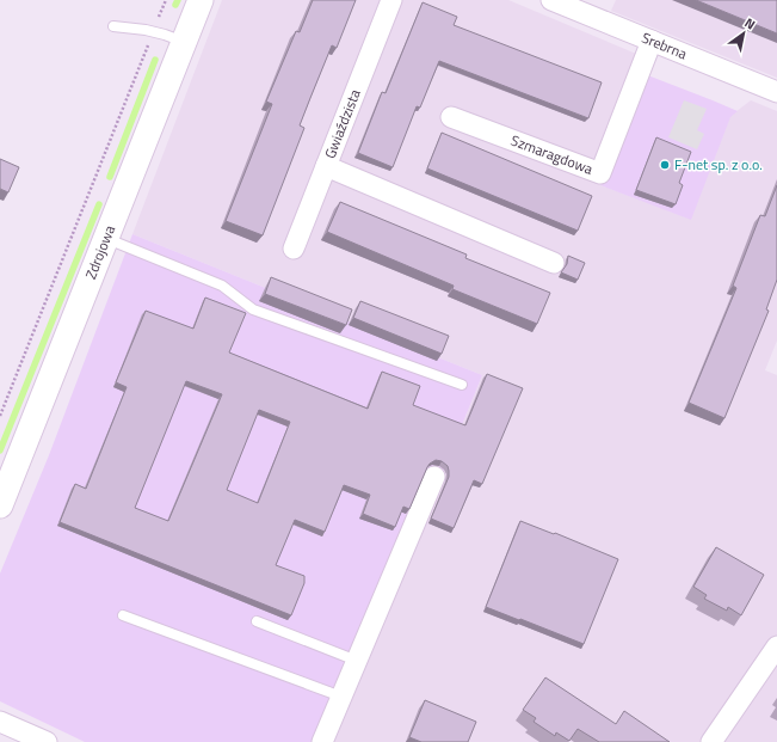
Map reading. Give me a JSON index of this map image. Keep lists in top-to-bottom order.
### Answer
{
  "streets": {
    "street": [
      "Srebrna",
      "Gwiaździsta",
      "Szmaragdowa",
      "Zdrojowa"
    ]
  },
  "crossings": [
    ["Srebrna", "Szmaragdowa"]
  ],
  "places": ["F-net sp. z o.o."],
  "north": "top right"
}
